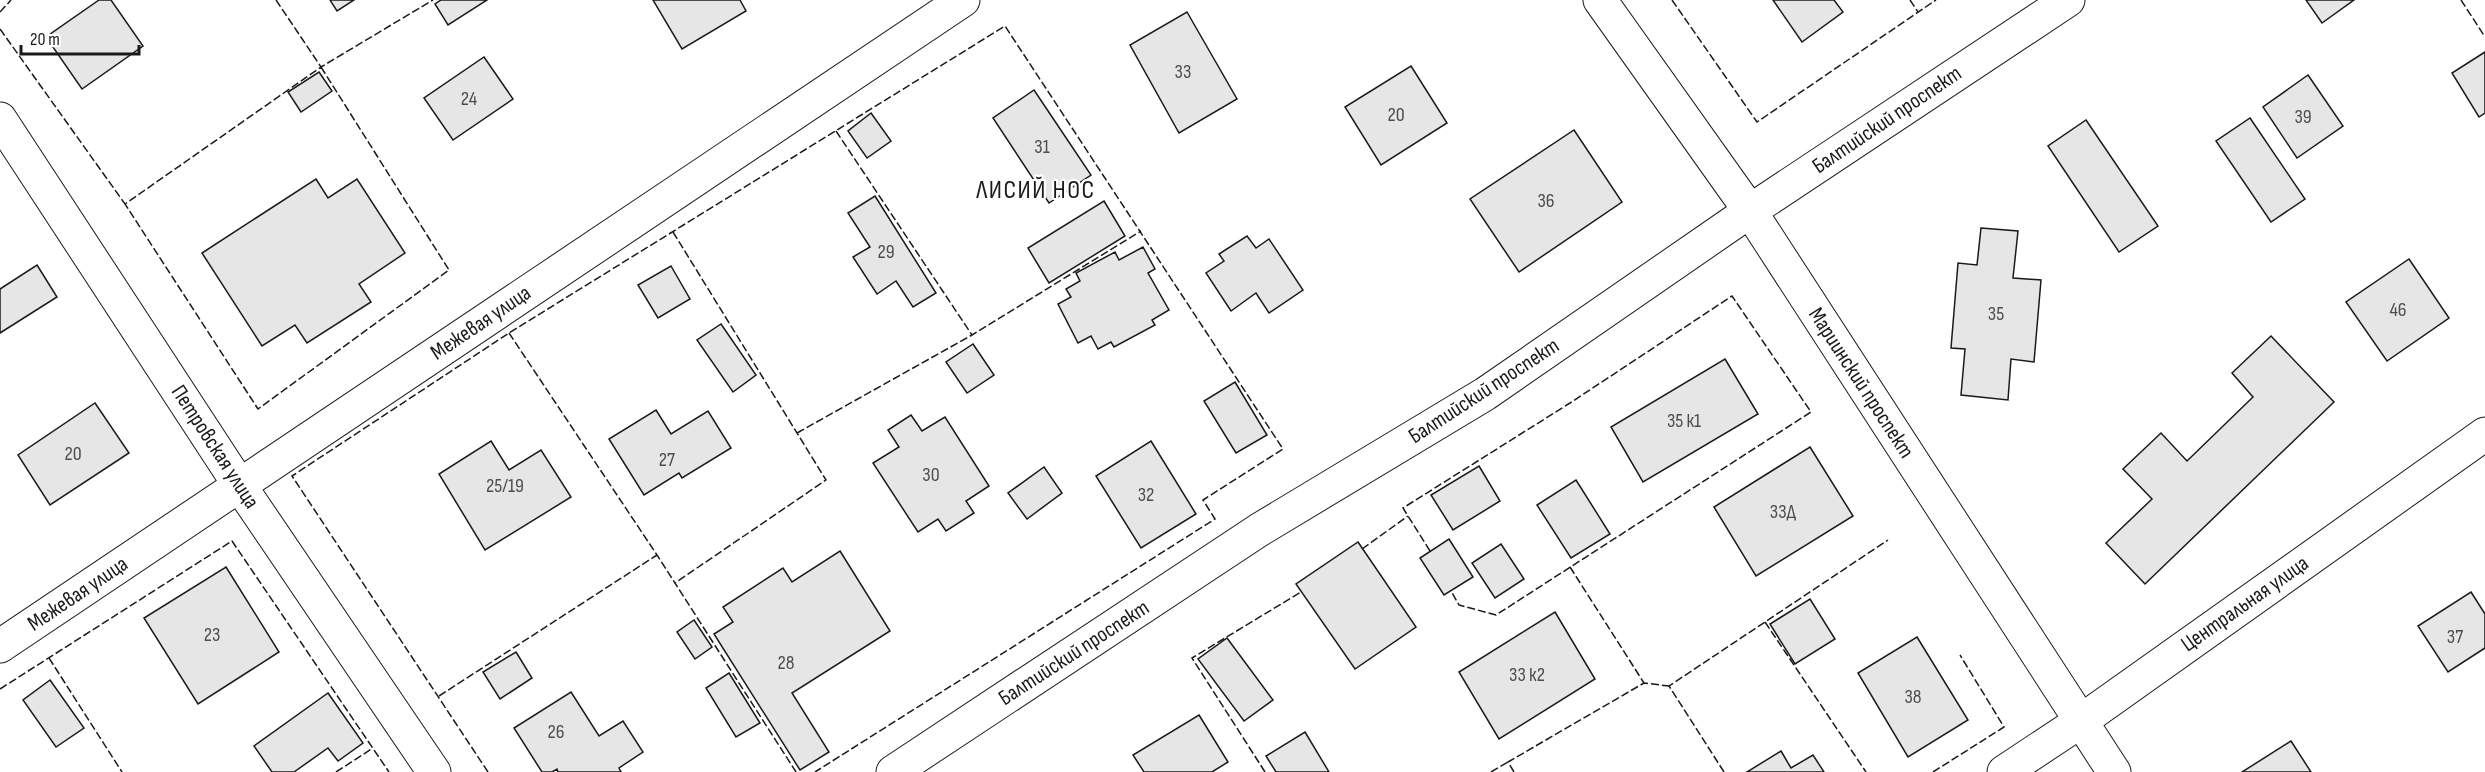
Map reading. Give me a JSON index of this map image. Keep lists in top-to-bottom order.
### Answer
{
  "streets": {
    "street": [
      "Балтийский проспект",
      "Межевая улица",
      "Мариинский проспект",
      "Петровская улица",
      "Центральная улица"
    ]
  },
  "crossings": [
    ["Балтийский проспект", "Мариинский проспект"],
    ["Межевая улица", "Петровская улица"],
    ["Мариинский проспект", "Центральная улица"]
  ],
  "districts": ["ЛИСИЙ НОС"],
  "house_numbers": [
    "33",
    "24",
    "20",
    "39",
    "31",
    "36",
    "29",
    "46",
    "35",
    "35 к1",
    "20",
    "27",
    "30",
    "25/19",
    "32",
    "33Д",
    "23",
    "37",
    "28",
    "33 к2",
    "38",
    "26"
  ],
  "scale_bar": "20 m"
}
